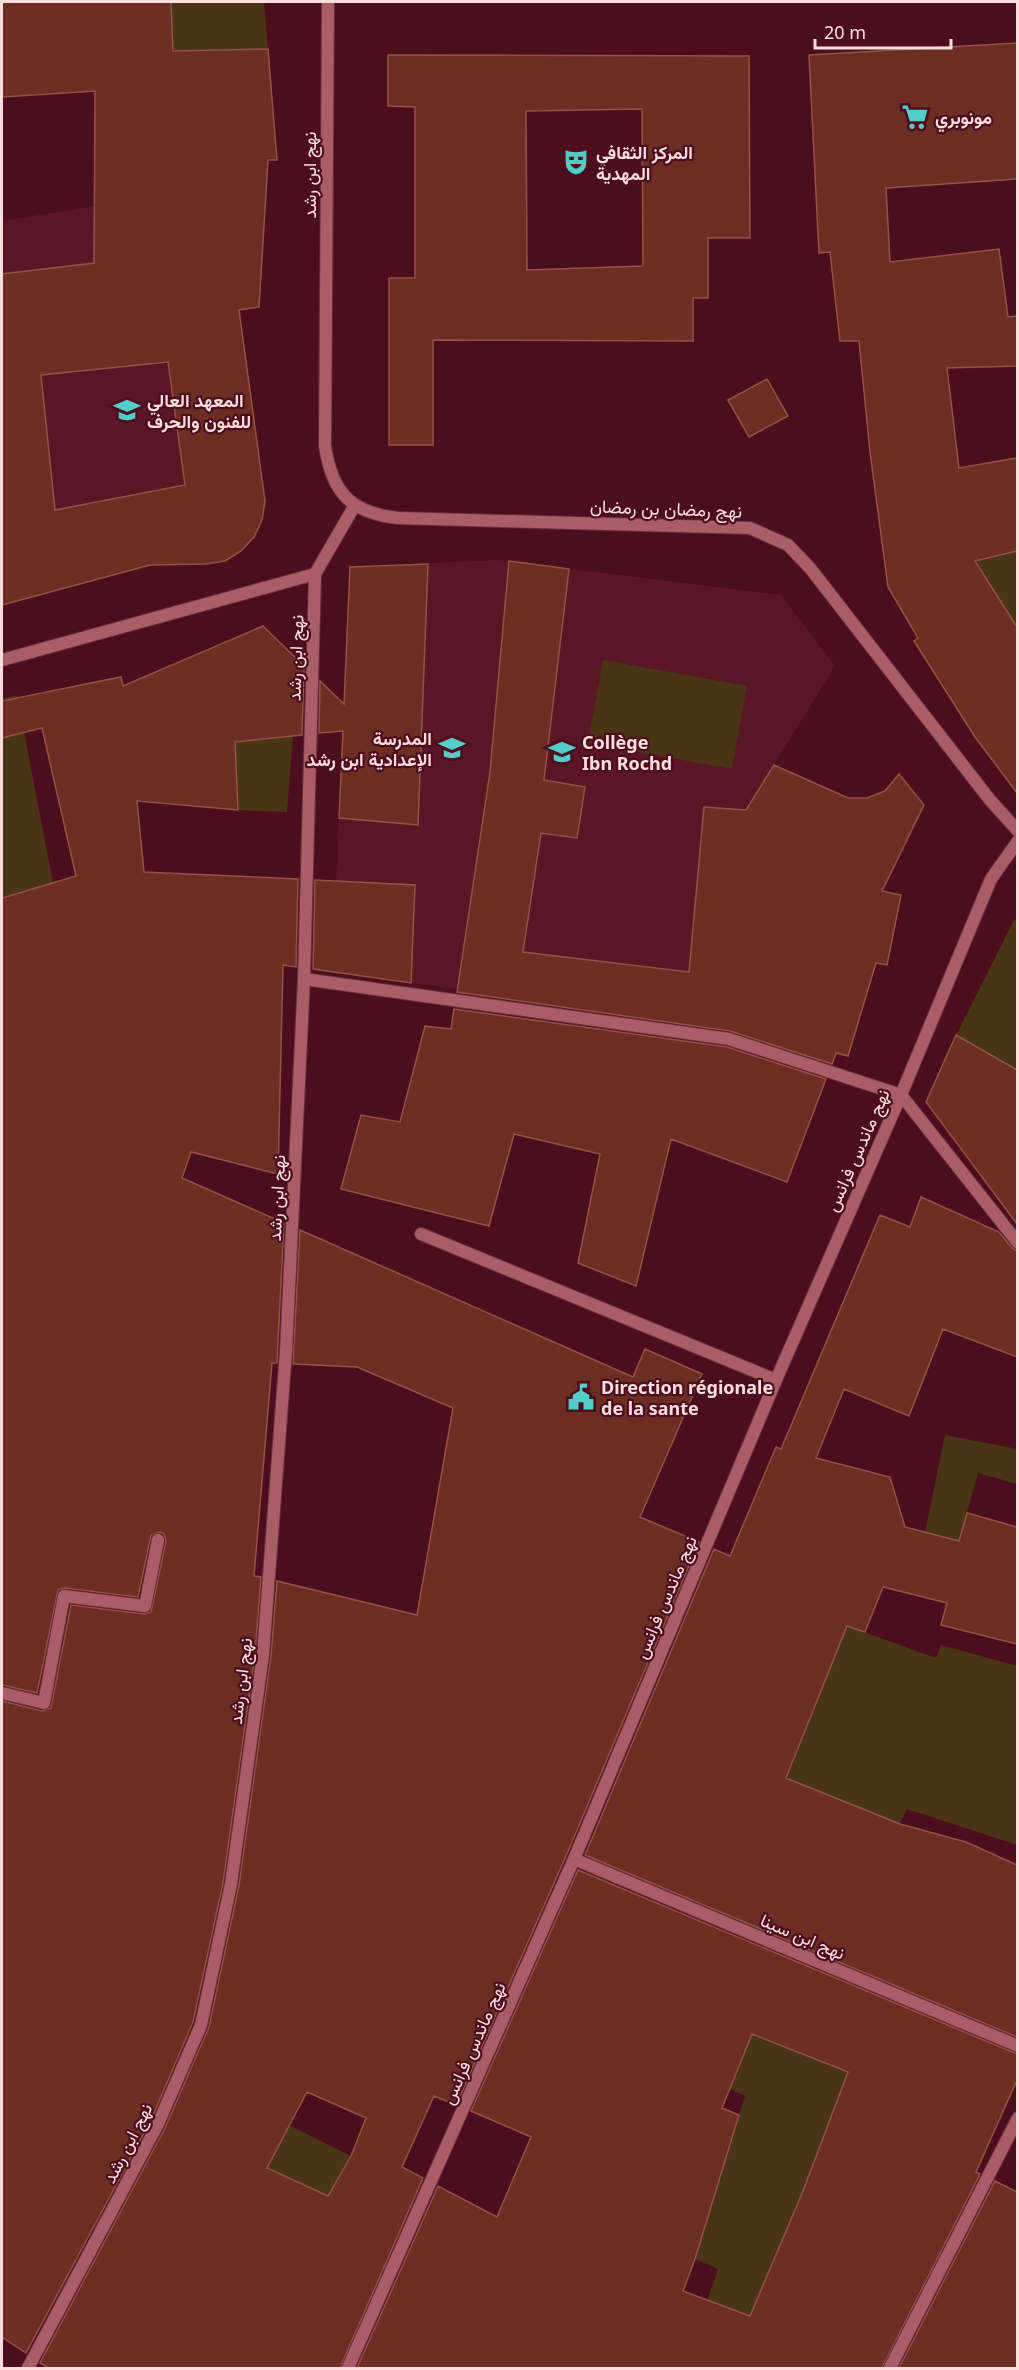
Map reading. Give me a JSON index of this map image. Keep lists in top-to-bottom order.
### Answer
{
  "streets": {
    "street": [
      "نهج ابن رشد",
      "نهج رمضان بن رمضان",
      "نهج ماندس فرانس",
      "نهج ابن سينا"
    ]
  },
  "crossings": [
    ["نهج ابن رشد", "نهج رمضان بن رمضان"],
    ["نهج ماندس فرانس", "نهج ابن سينا"]
  ],
  "places": {
    "supermarket": ["مونوبري"],
    "theatre": ["المركز الثقافي المهدية"],
    "school or university": ["المعهد العالي للفنون والحرف", "المدرسة الإعدادية ابن رشد", "Collège Ibn Rochd"],
    "public building": ["Direction régionale de la sante"]
  },
  "scale_bar": "20 m"
}
